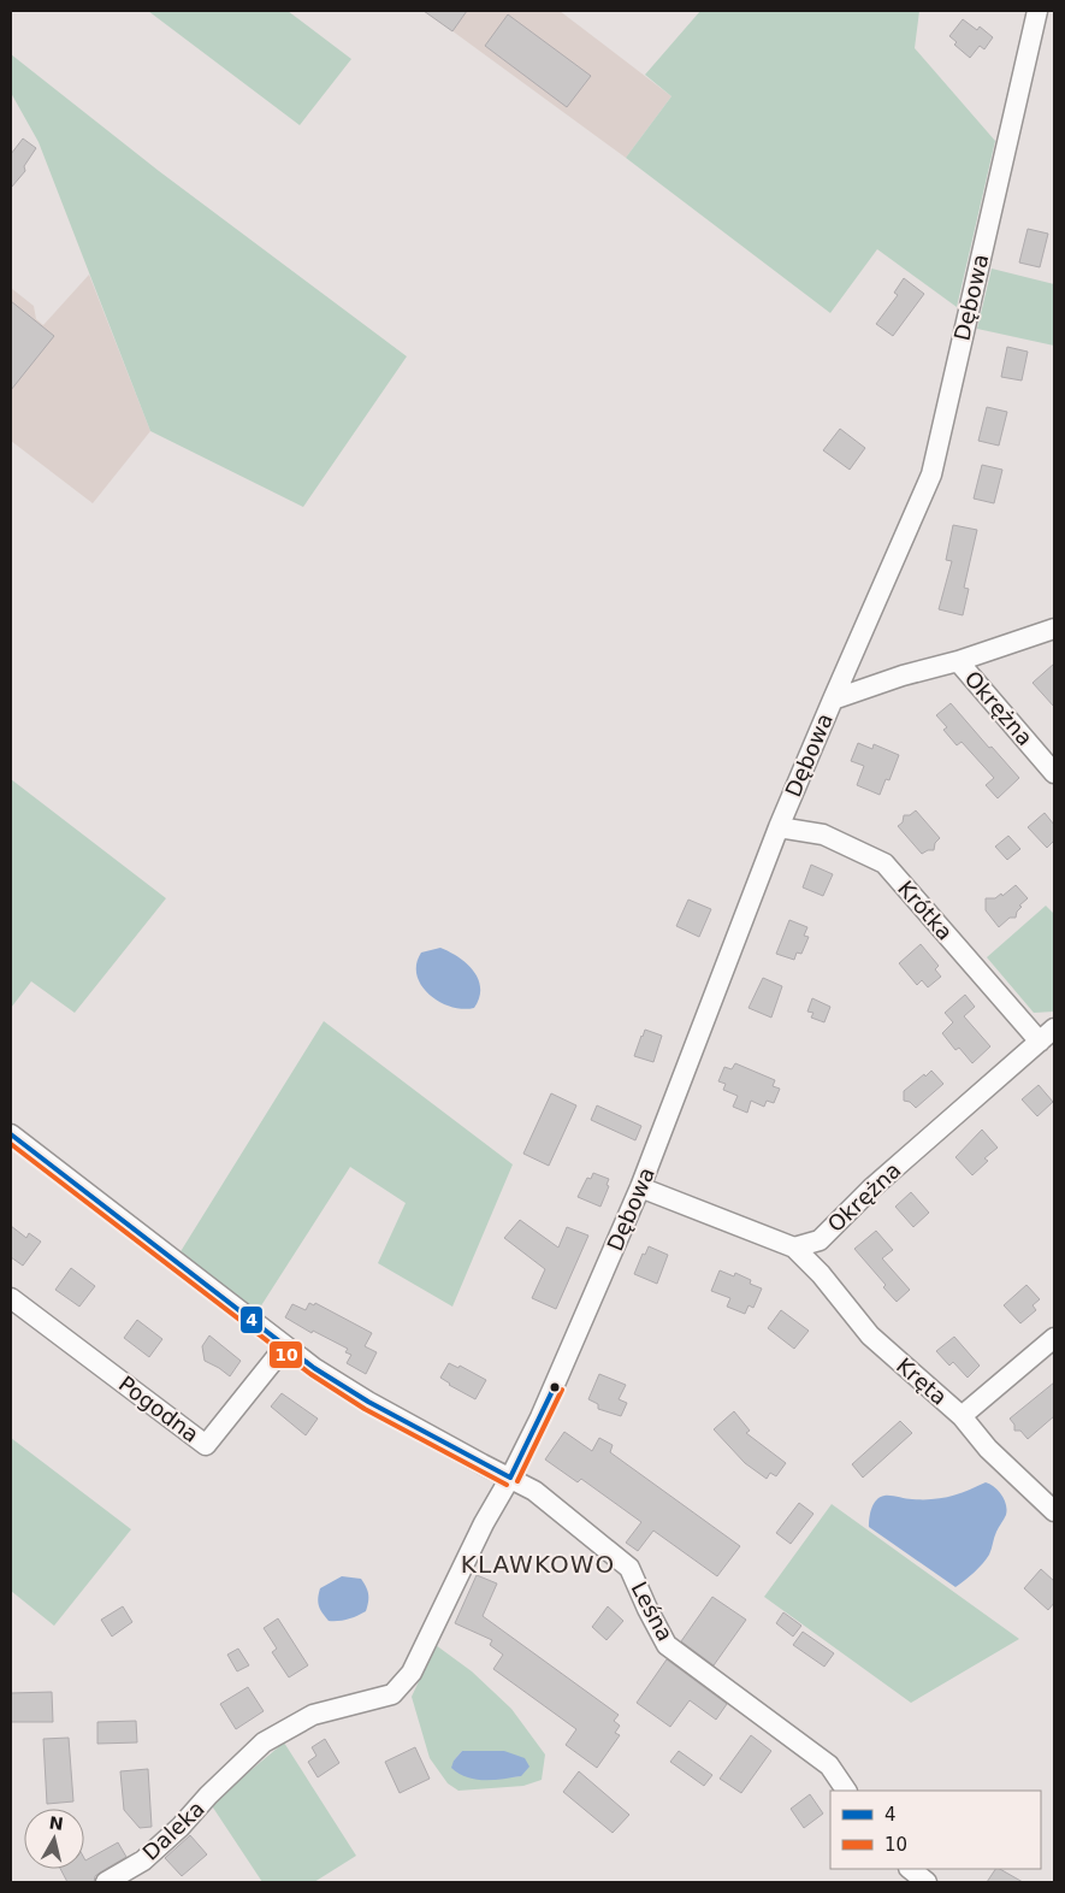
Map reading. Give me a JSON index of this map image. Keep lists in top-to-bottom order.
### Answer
{
  "streets": {
    "street": [
      "Dębowa",
      "Okrężna",
      "Krótka",
      "Kręta",
      "Pogodna",
      "Leśna",
      "Daleka"
    ]
  },
  "crossings": [
    ["Dębowa", "Okrężna"],
    ["Dębowa", "Krótka"],
    ["Dębowa", "Leśna"],
    ["Dębowa", "Daleka"],
    ["Okrężna", "Krótka"],
    ["Okrężna", "Kręta"],
    ["Pogodna", "Leśna"]
  ],
  "districts": ["KLAWKOWO"],
  "lines": ["transit line 4", "transit line 10"],
  "legend": ["4", "10"],
  "north": "top"
}
